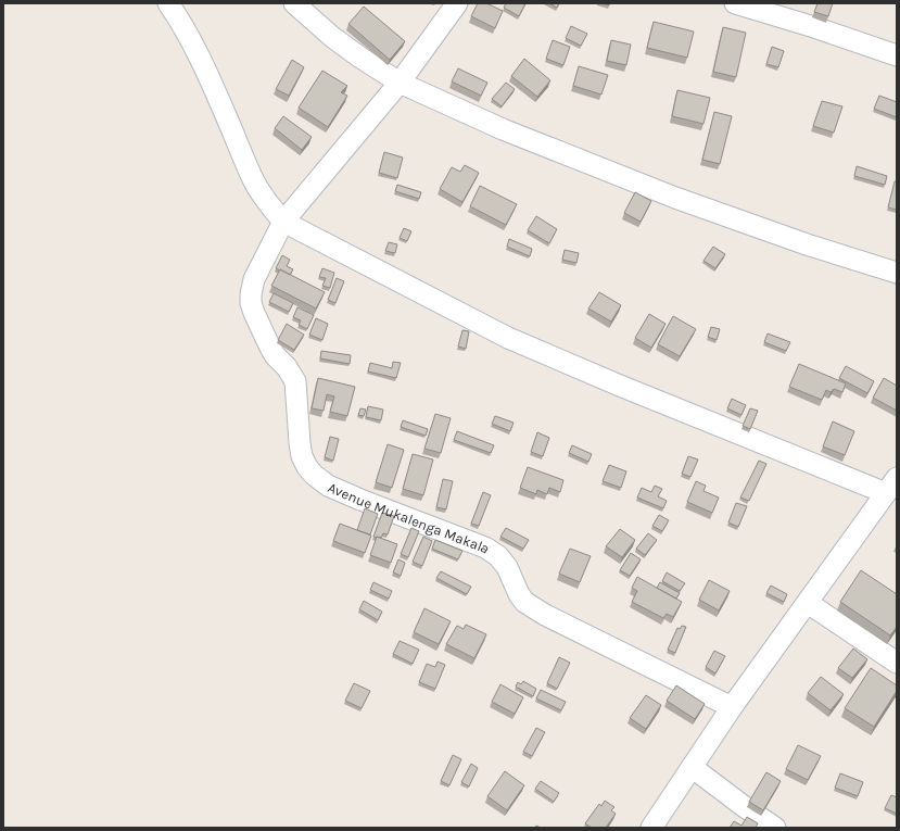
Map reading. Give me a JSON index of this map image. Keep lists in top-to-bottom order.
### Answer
{
  "streets": {
    "street": ["Avenue Mukalenga Makala"]
  }
}
